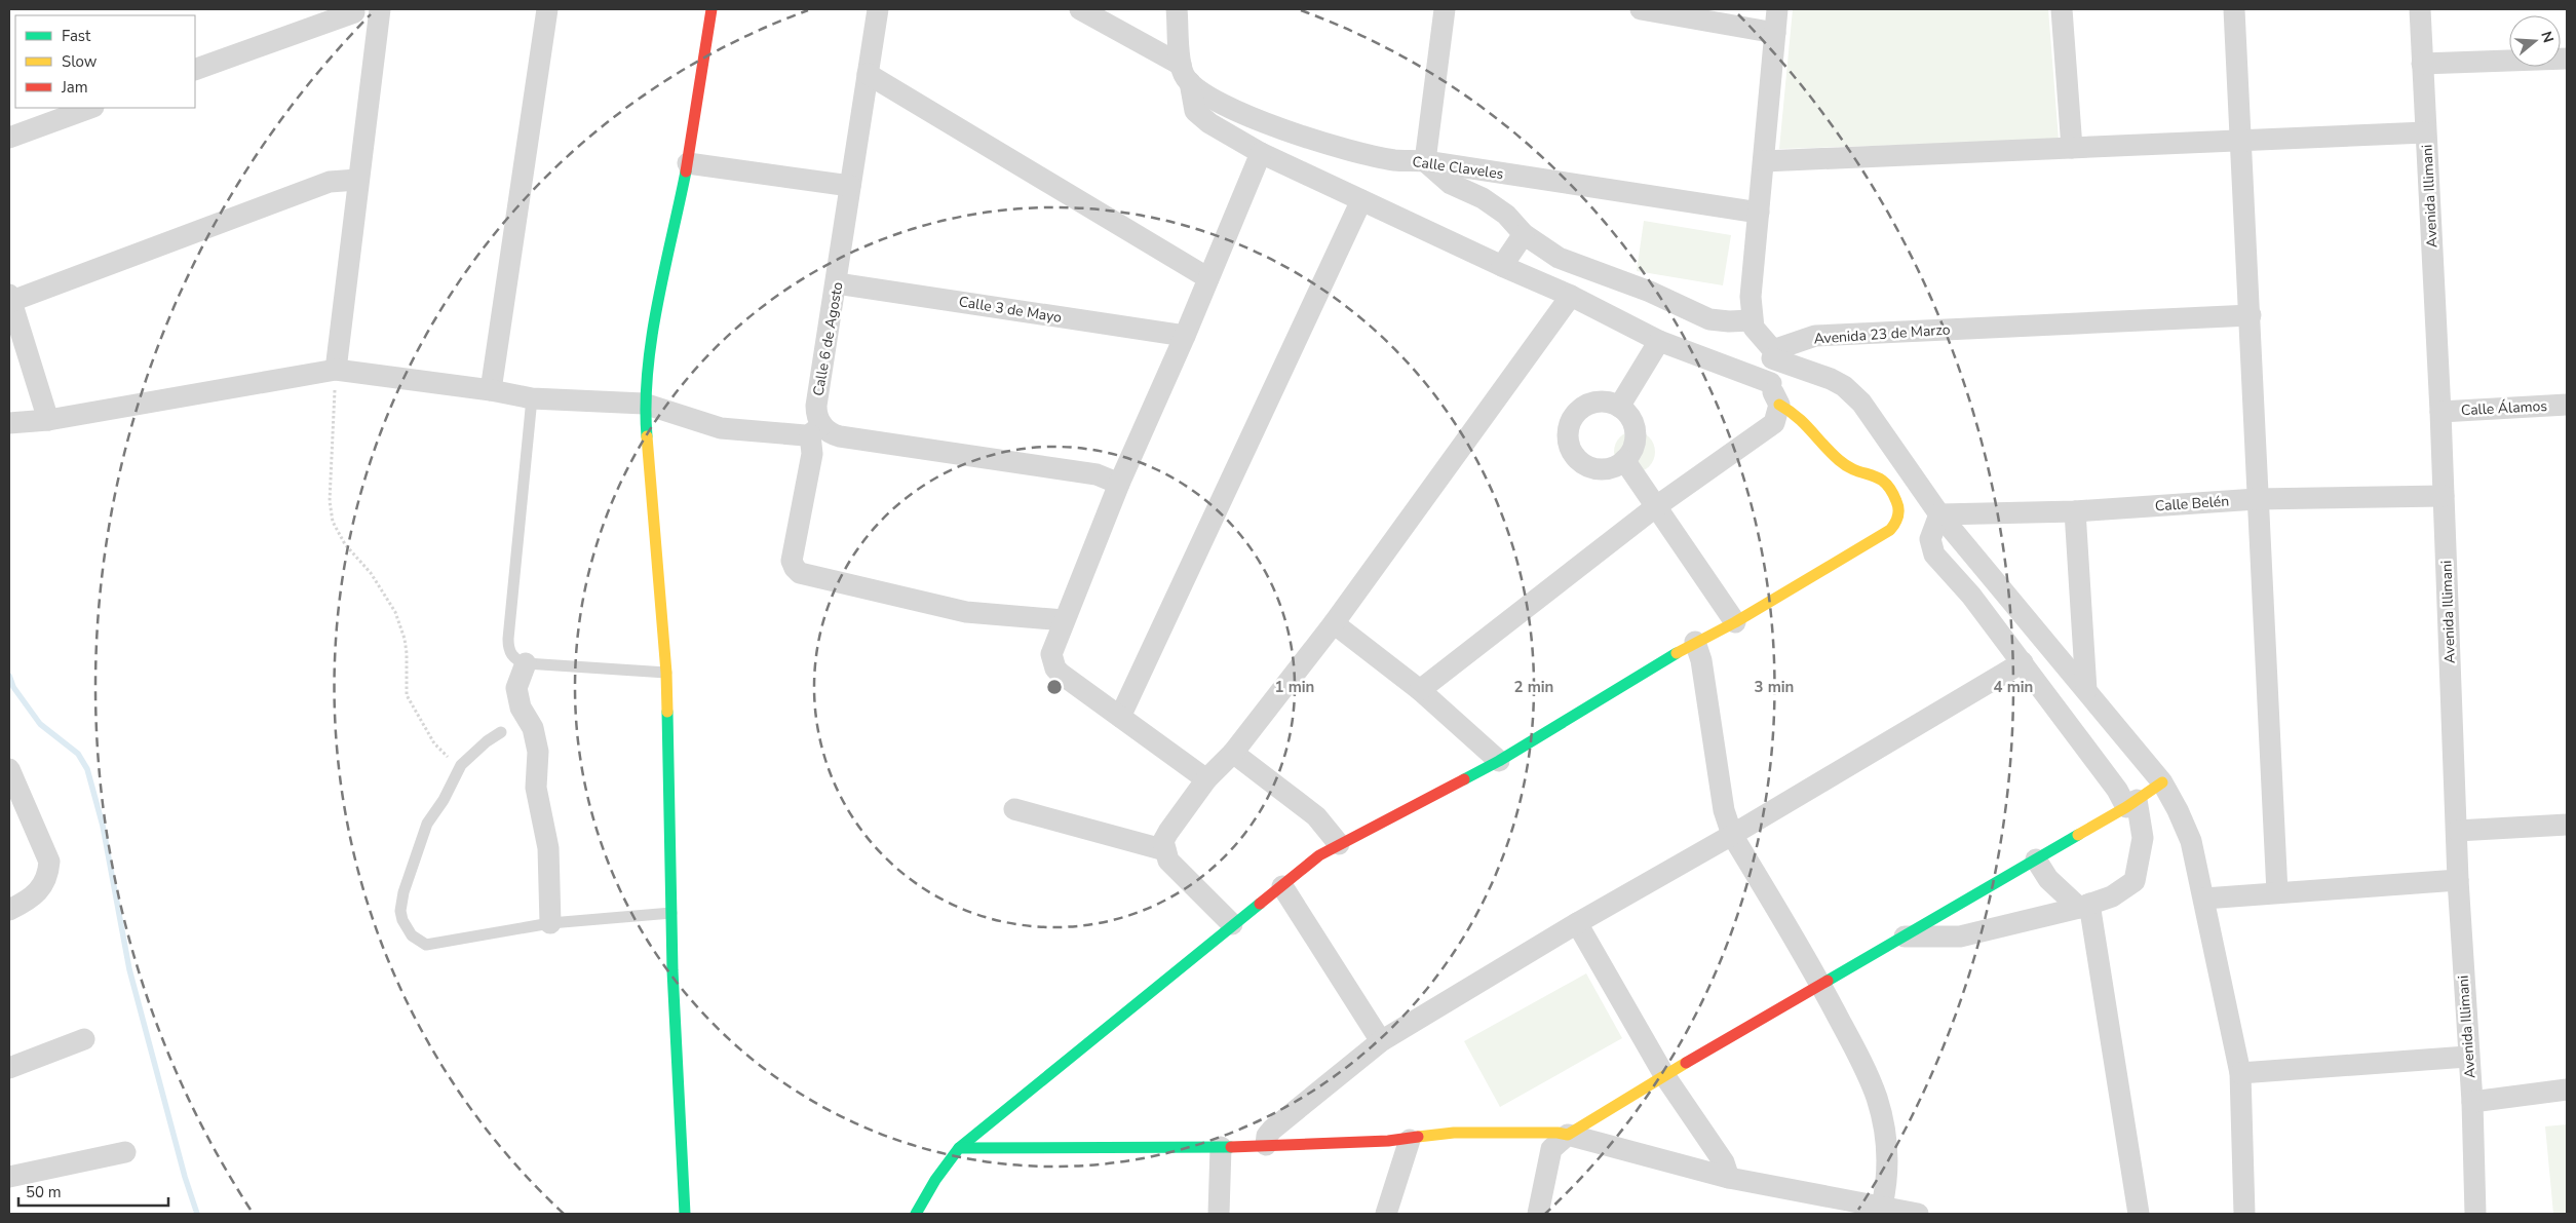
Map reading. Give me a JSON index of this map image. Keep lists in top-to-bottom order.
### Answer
{
  "streets": {
    "street": [
      "Calle Claveles",
      "Avenida Illimani",
      "Calle 3 de Mayo",
      "Avenida 23 de Marzo",
      "Calle 6 de Agosto",
      "Calle Álamos",
      "Calle Belén"
    ]
  },
  "crossings": [
    ["Avenida Illimani", "Calle Álamos"],
    ["Avenida Illimani", "Calle Belén"],
    ["Calle 3 de Mayo", "Calle 6 de Agosto"]
  ],
  "legend": ["Fast", "Slow", "Jam"],
  "scale_bar": "50 m",
  "north": "right",
  "rings": [
    "1 min",
    "2 min",
    "3 min",
    "4 min"
  ]
}
